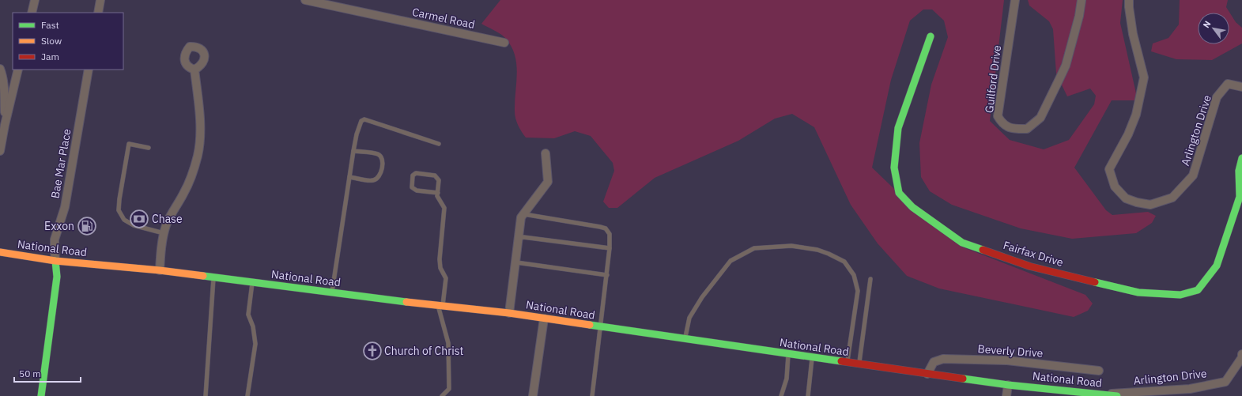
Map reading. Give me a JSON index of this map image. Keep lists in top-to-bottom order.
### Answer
{
  "streets": {
    "main road": ["National Road", "Fairfax Drive"],
    "street": [
      "Carmel Road",
      "Guilford Drive",
      "Arlington Drive",
      "Bae Mar Place",
      "Beverly Drive"
    ]
  },
  "crossings": [
    ["Arlington Drive", "National Road"],
    ["Bae Mar Place", "National Road"],
    ["National Road", "Beverly Drive"]
  ],
  "places": {
    "bank": ["Chase"],
    "fuel station": ["Exxon"],
    "church": ["Church of Christ"]
  },
  "legend": ["Fast", "Slow", "Jam"],
  "scale_bar": "50 m",
  "north": "top left"
}
